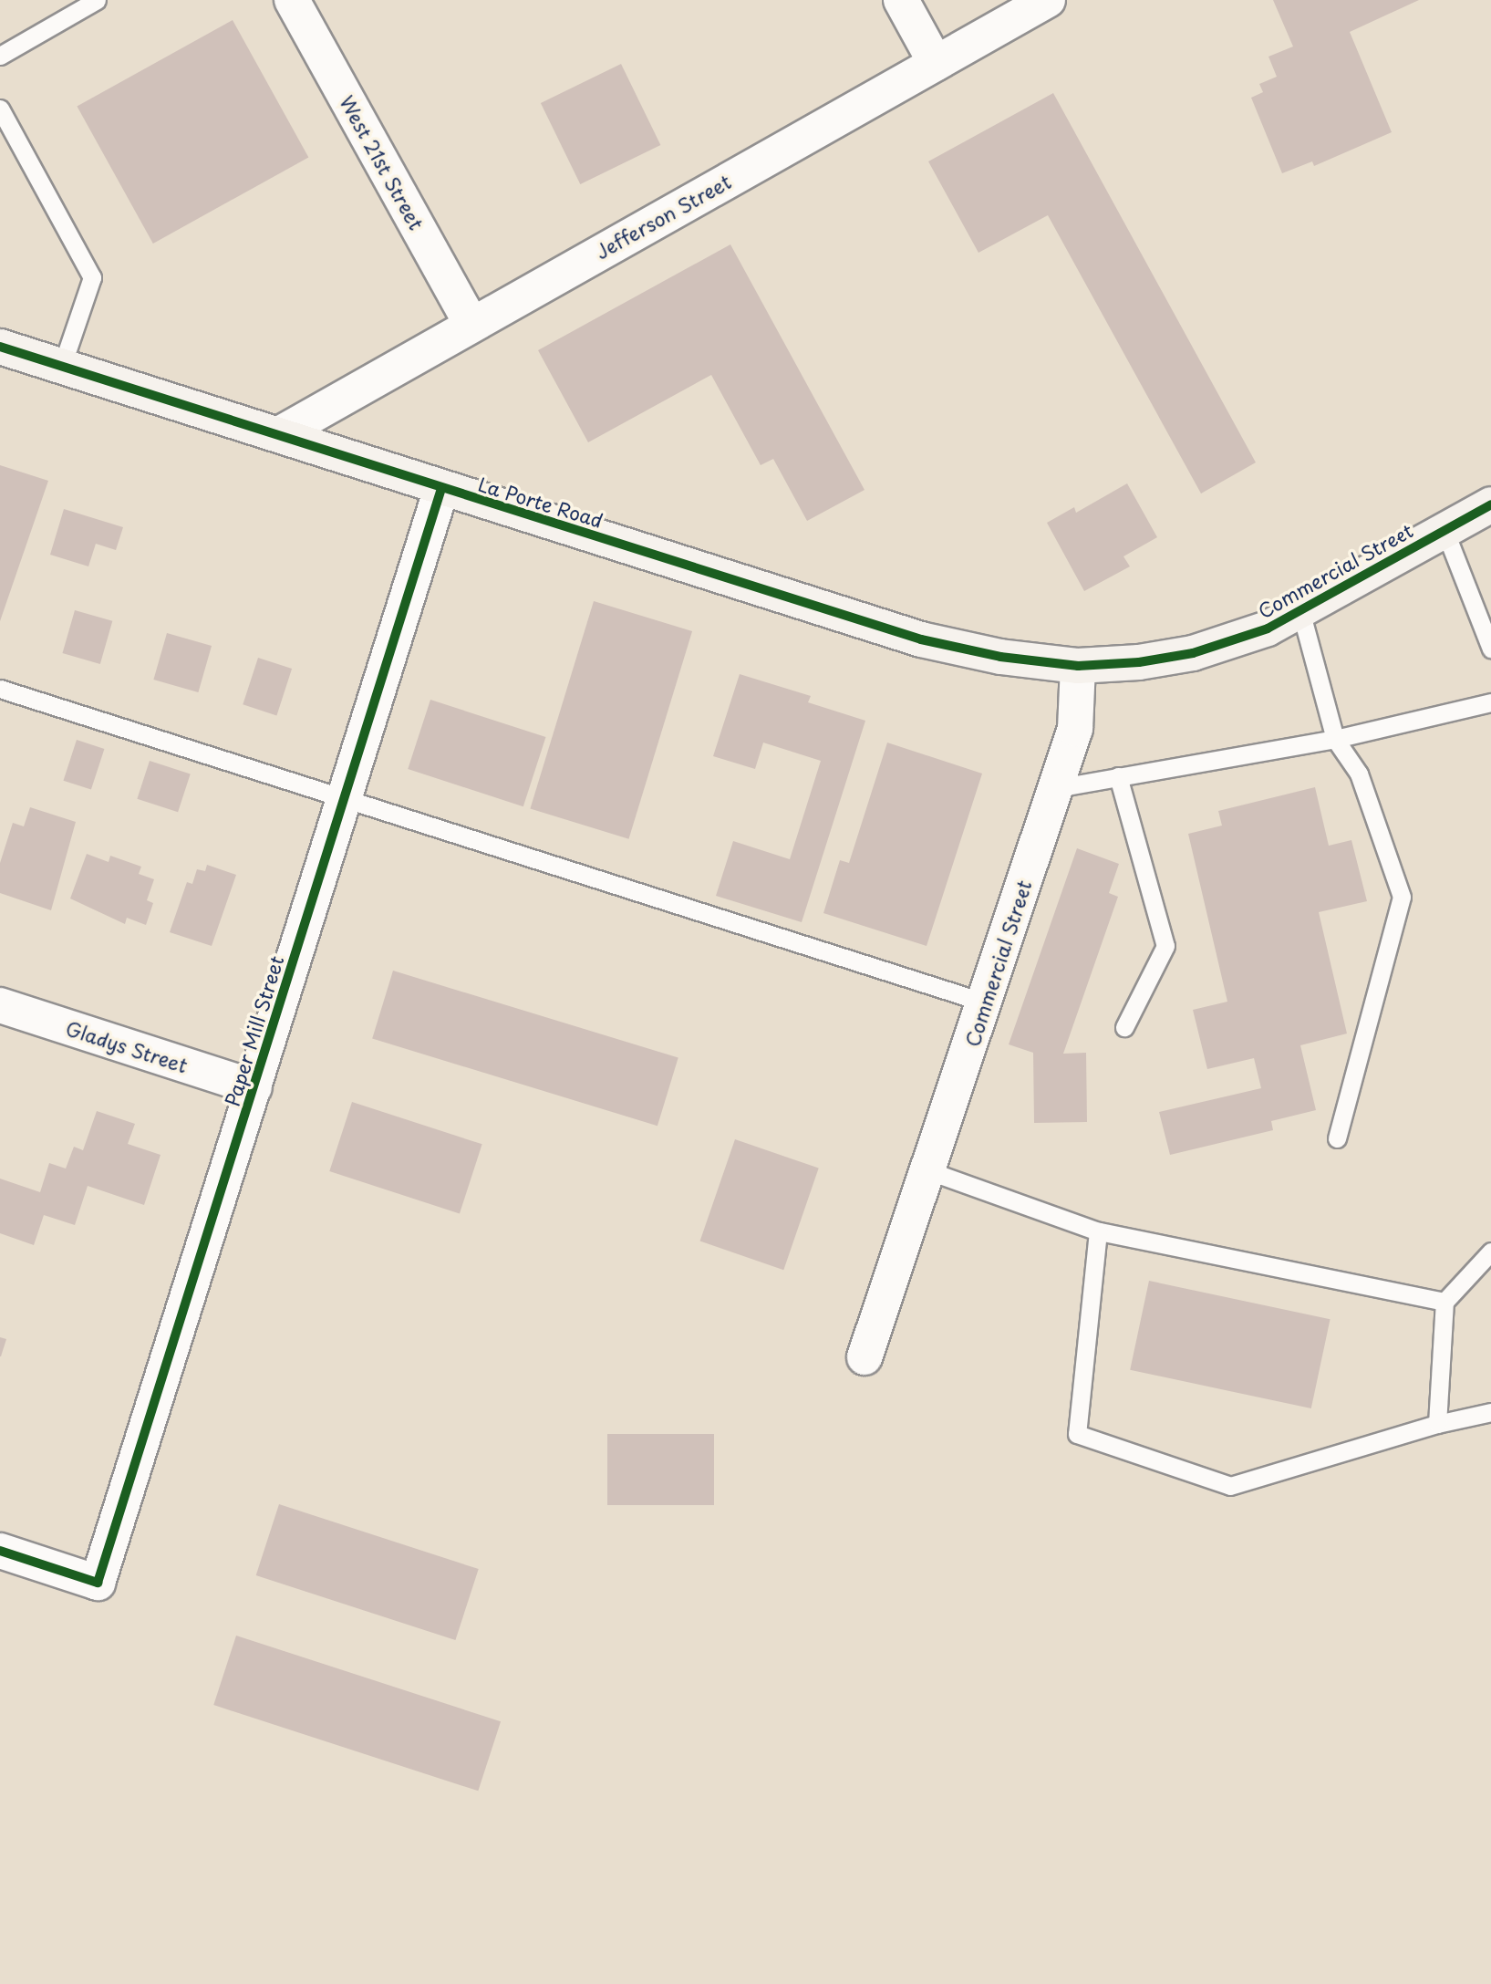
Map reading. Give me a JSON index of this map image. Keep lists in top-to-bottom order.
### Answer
{
  "streets": {
    "street": [
      "West 21st Street",
      "Jefferson Street",
      "La Porte Road",
      "Commercial Street",
      "Paper Mill Street",
      "Gladys Street"
    ]
  },
  "crossings": [
    ["West 21st Street", "Jefferson Street"],
    ["Jefferson Street", "La Porte Road"],
    ["La Porte Road", "Commercial Street"],
    ["La Porte Road", "Paper Mill Street"],
    ["Paper Mill Street", "Gladys Street"]
  ]
}
